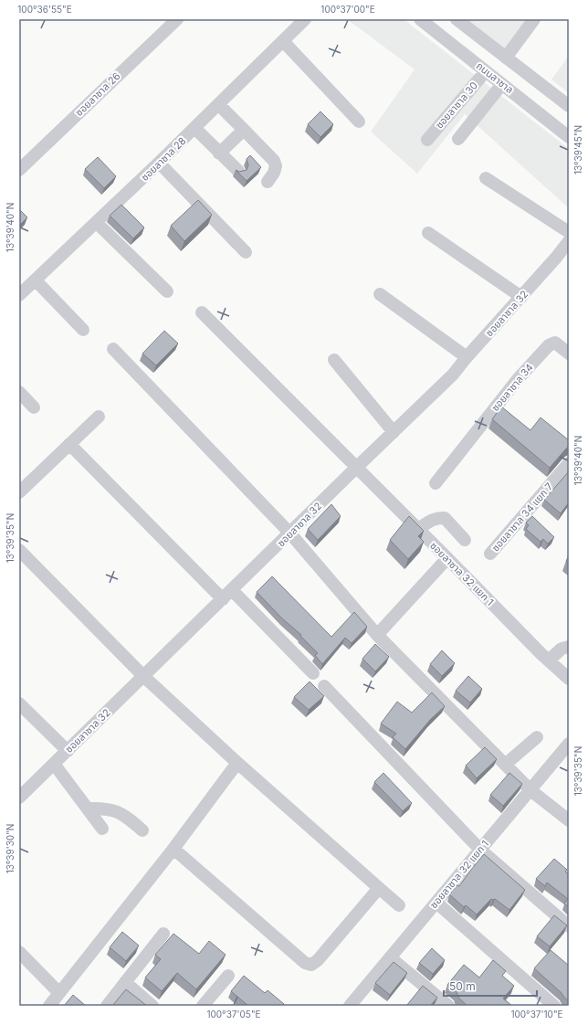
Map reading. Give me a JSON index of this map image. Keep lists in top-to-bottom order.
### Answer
{
  "streets": {
    "street": [
      "ถนนลาซาล",
      "ซอยลาซาล 26",
      "ซอยลาซาล 30",
      "ซอยลาซาล 28",
      "ซอยลาซาล 32",
      "ซอยลาซาล 34",
      "ซอยลาซาล 34 แยก 7",
      "ซอยลาซาล 32 แยก 1"
    ]
  },
  "crossings": [
    ["ถนนลาซาล", "ซอยลาซาล 30"],
    ["ซอยลาซาล 32", "ซอยลาซาล 32 แยก 1"]
  ],
  "scale_bar": "50 m",
  "coordinates": [
    "100°36'55\"E",
    "100°37'00\"E",
    "13°39'45\"N",
    "13°39'40\"N",
    "13°39'35\"N",
    "13°39'30\"N",
    "100°37'05\"E",
    "100°37'10\"E"
  ]
}
